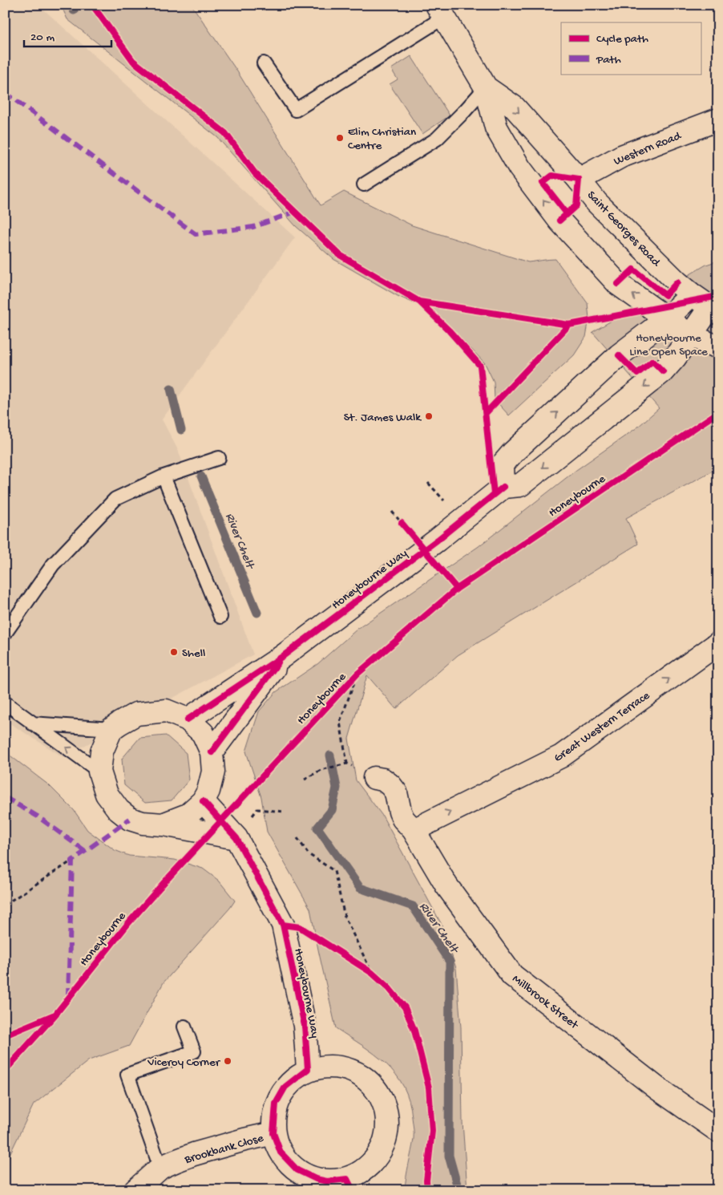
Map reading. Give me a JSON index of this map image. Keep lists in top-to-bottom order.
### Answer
{
  "streets": {
    "street": [
      "Western Road",
      "Saint Georges Road",
      "Honeybourne Way",
      "Great Western Terrace",
      "Millbrook Street",
      "Brookbank Close"
    ],
    "cycle path": ["Honeybourne"]
  },
  "crossings": [
    ["Western Road", "Saint Georges Road"],
    ["Saint Georges Road", "Honeybourne Way"],
    ["Honeybourne Way", "Brookbank Close"],
    ["Great Western Terrace", "Millbrook Street"]
  ],
  "one_way": ["Great Western Terrace"],
  "water": ["River Chelt"],
  "parks": ["Honeybourne Line Open Space"],
  "places": [
    "Elim Christian Centre",
    "St. James Walk",
    "Shell",
    "Viceroy Corner"
  ],
  "legend": ["Cycle path", "Path"],
  "scale_bar": "20 m"
}
